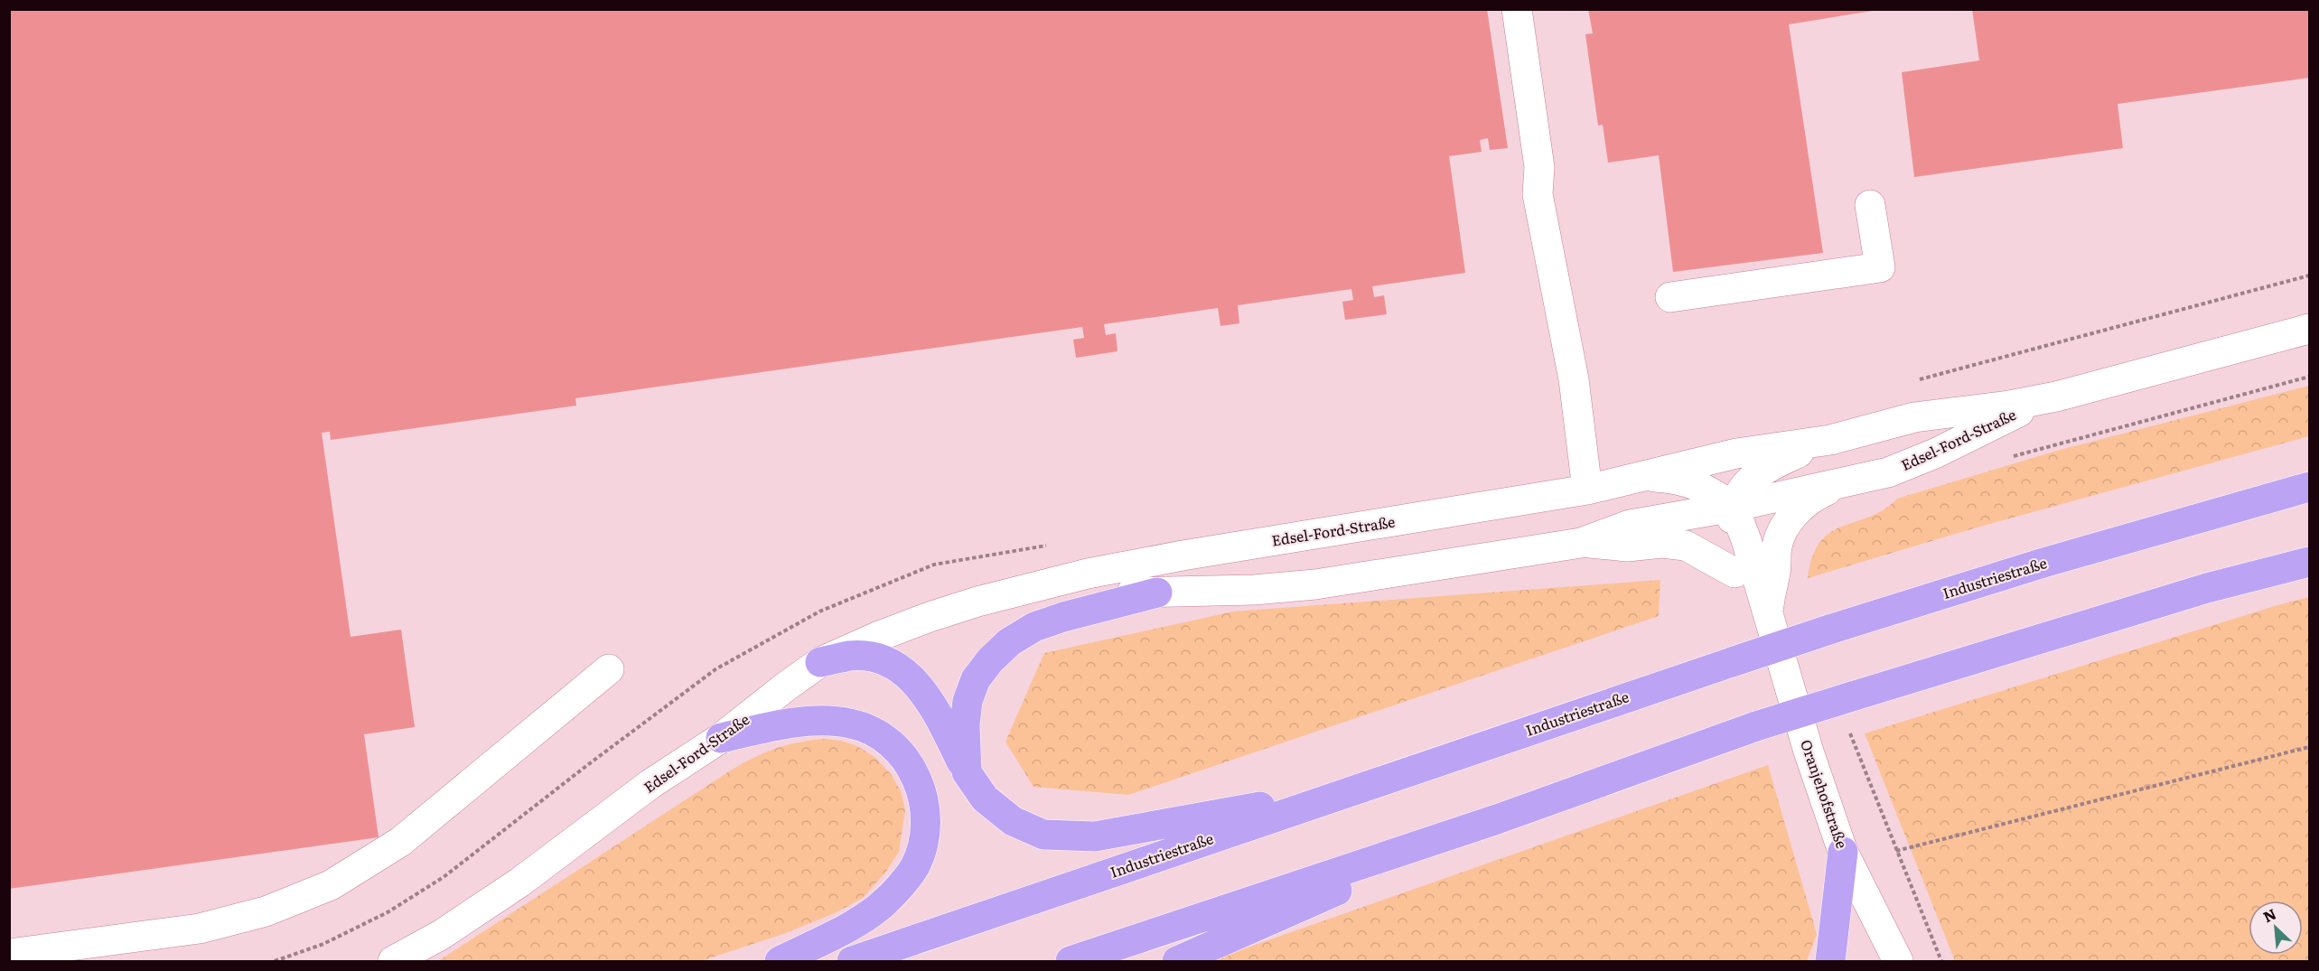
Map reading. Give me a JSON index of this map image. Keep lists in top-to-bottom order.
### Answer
{
  "streets": {
    "highway": ["Industriestraße"],
    "street": ["Edsel-Ford-Straße", "Oranjehofstraße"]
  },
  "crossings": [
    ["Edsel-Ford-Straße", "Oranjehofstraße"]
  ],
  "north": "top left"
}
